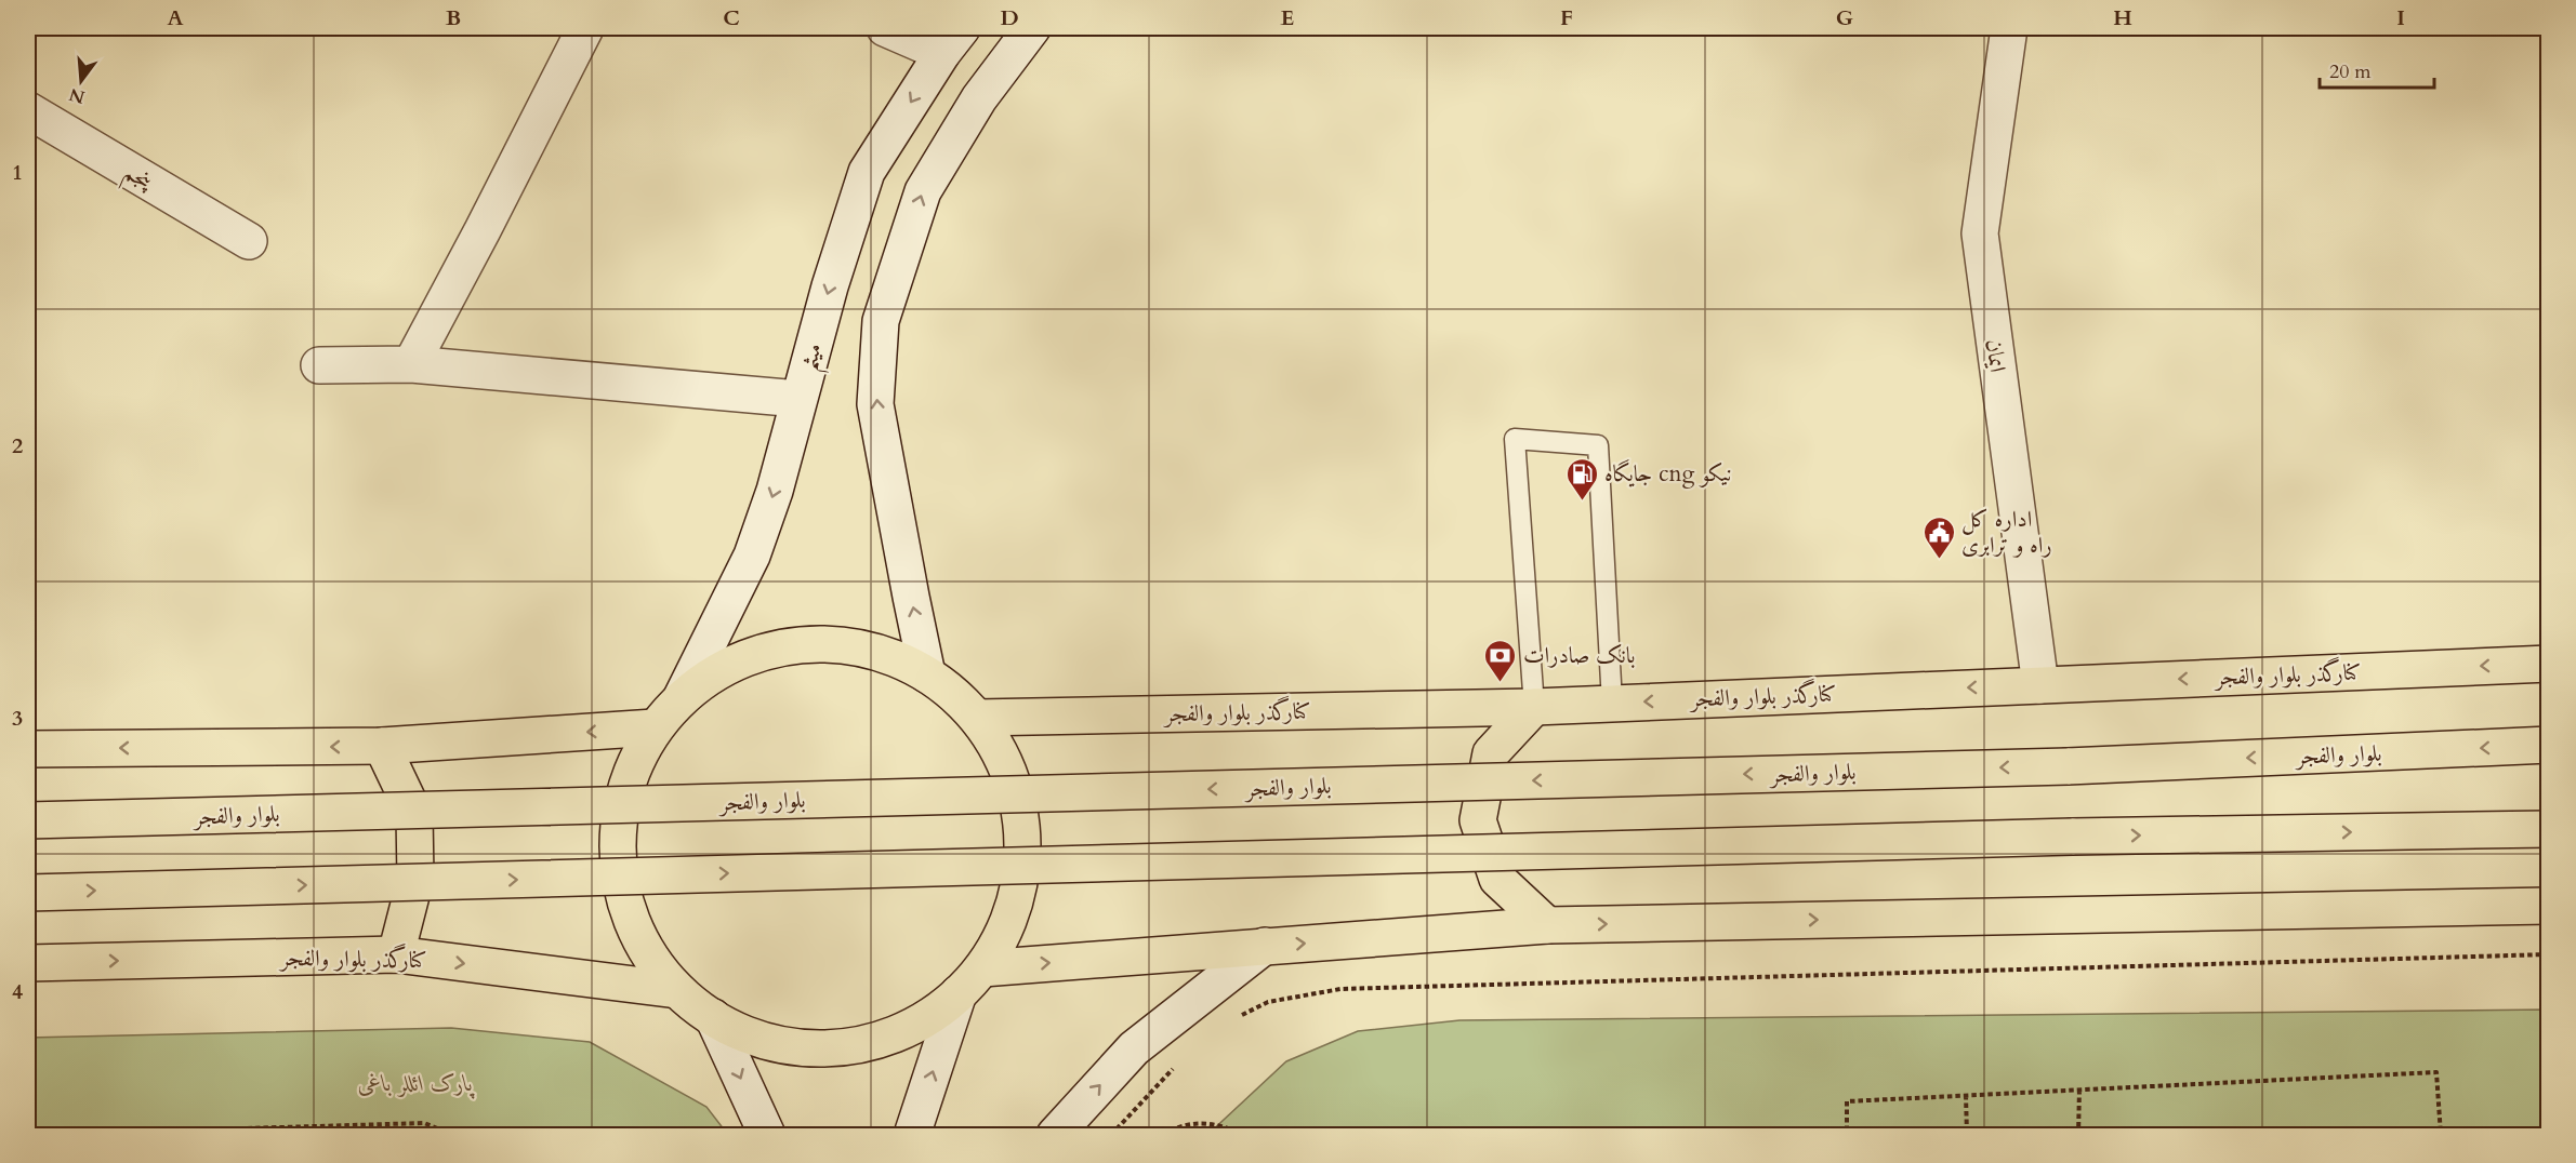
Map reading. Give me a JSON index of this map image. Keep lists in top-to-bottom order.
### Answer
{
  "streets": {
    "main road": [
      "پنجم",
      "ایمان",
      "میثم",
      "کنارگذر بلوار والفجر",
      "بلوار والفجر"
    ]
  },
  "crossings": [
    ["ایمان", "کنارگذر بلوار والفجر"]
  ],
  "parks": ["پارک ائللر باغی"],
  "places": {
    "fuel station": ["جایگاه cng نیکو"],
    "public building": ["اداره کل راه و ترابری"],
    "bank": ["بانک صادرات"]
  },
  "scale_bar": "20 m",
  "north": "bottom",
  "grid": {
    "columns": [
      "A",
      "B",
      "C",
      "D",
      "E",
      "F",
      "G",
      "H",
      "I"
    ],
    "rows": [
      "1",
      "2",
      "3",
      "4"
    ]
  }
}
